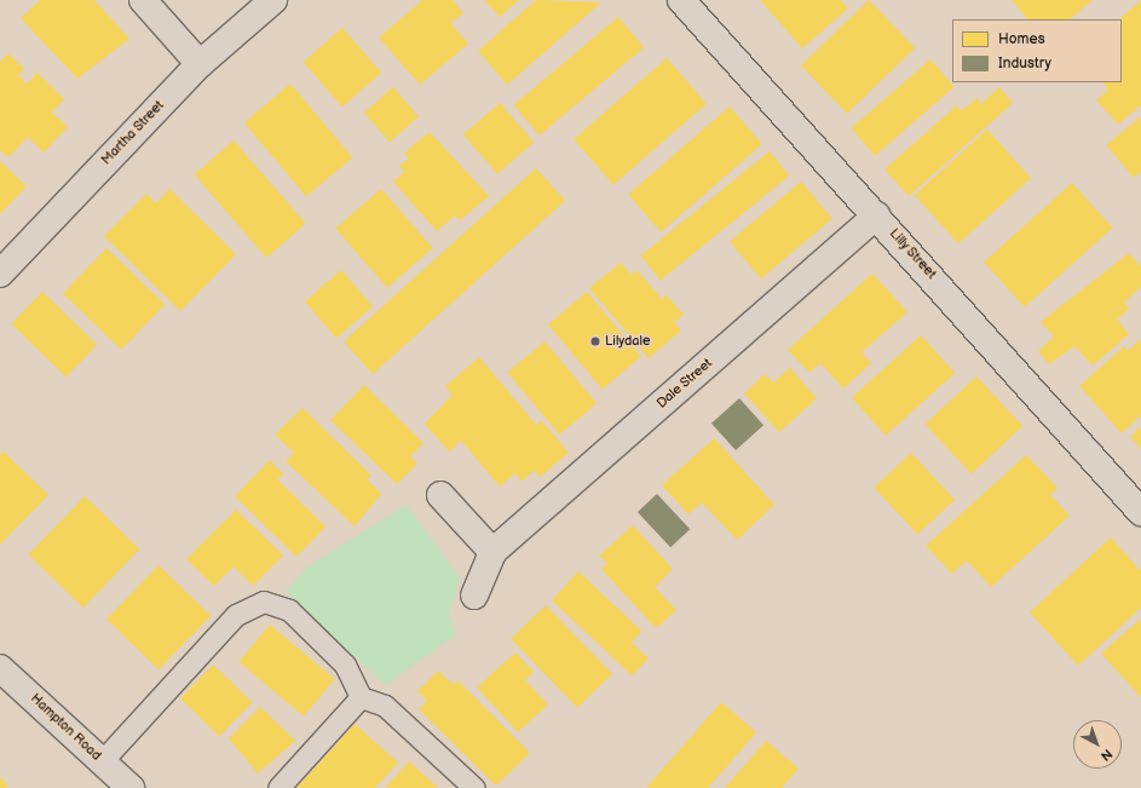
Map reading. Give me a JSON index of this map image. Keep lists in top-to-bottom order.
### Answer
{
  "streets": {
    "street": [
      "Martha Street",
      "Lilly Street",
      "Dale Street",
      "Hampton Road"
    ]
  },
  "crossings": [
    ["Lilly Street", "Dale Street"]
  ],
  "places": ["Lilydale"],
  "legend": ["Homes", "Industry"],
  "north": "bottom right"
}
